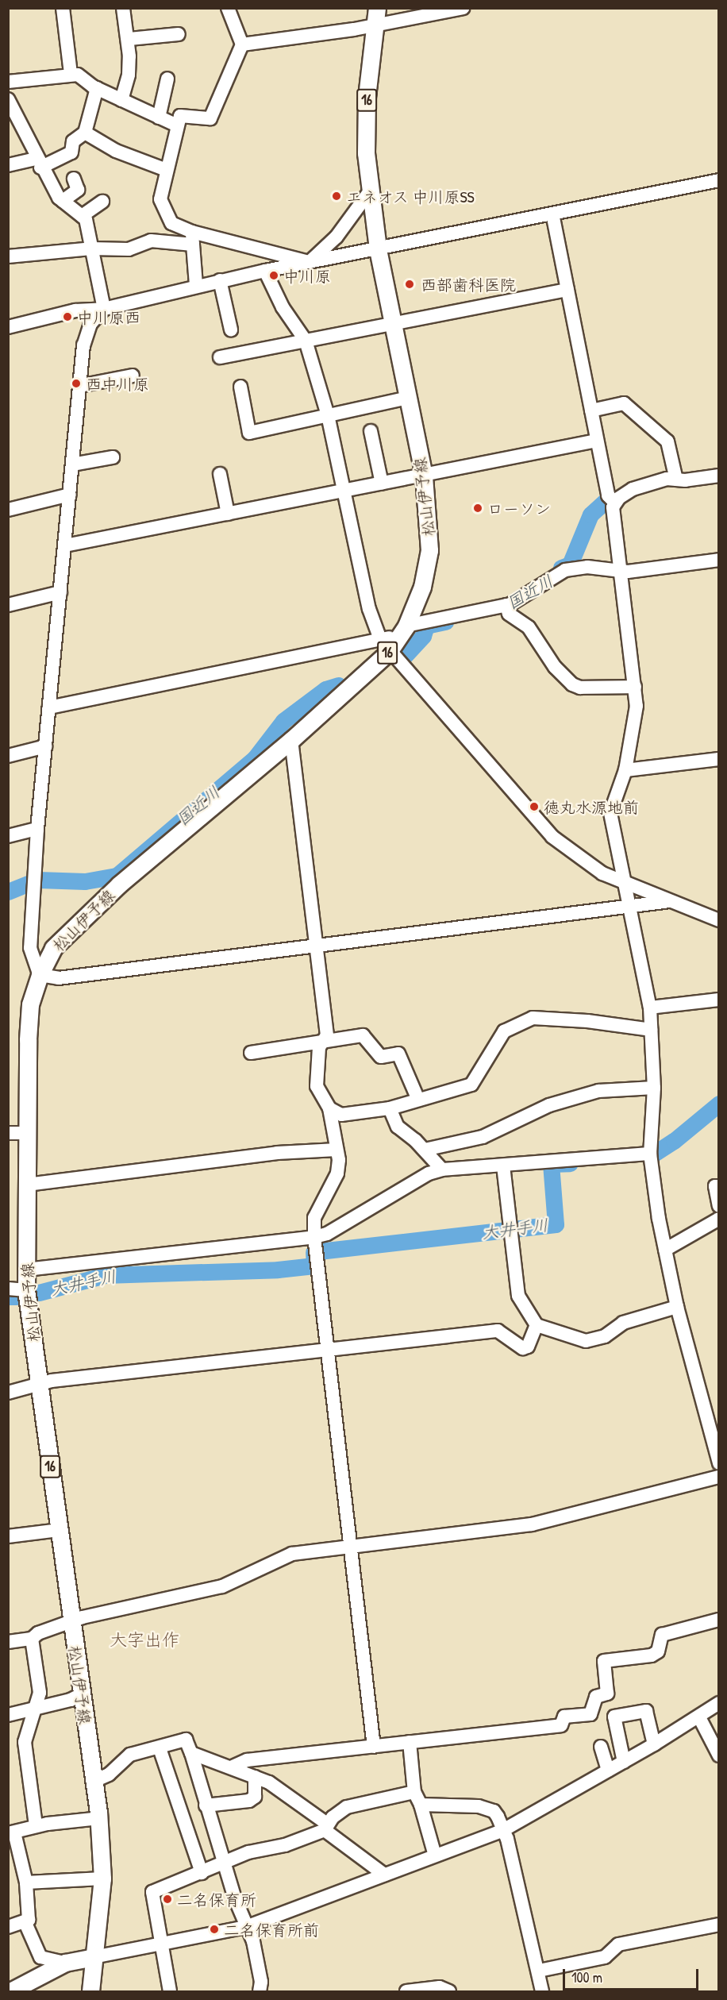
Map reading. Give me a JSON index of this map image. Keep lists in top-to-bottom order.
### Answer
{
  "streets": {
    "main road": ["16", "松山伊予線"]
  },
  "districts": ["大字出作"],
  "water": ["国近川", "大井手川"],
  "places": [
    "エネオス 中川原SS",
    "中川原",
    "西部歯科医院",
    "中川原西",
    "西中川原",
    "ローソン",
    "徳丸水源地前",
    "二名保育所",
    "二名保育所前"
  ],
  "scale_bar": "100 m"
}
